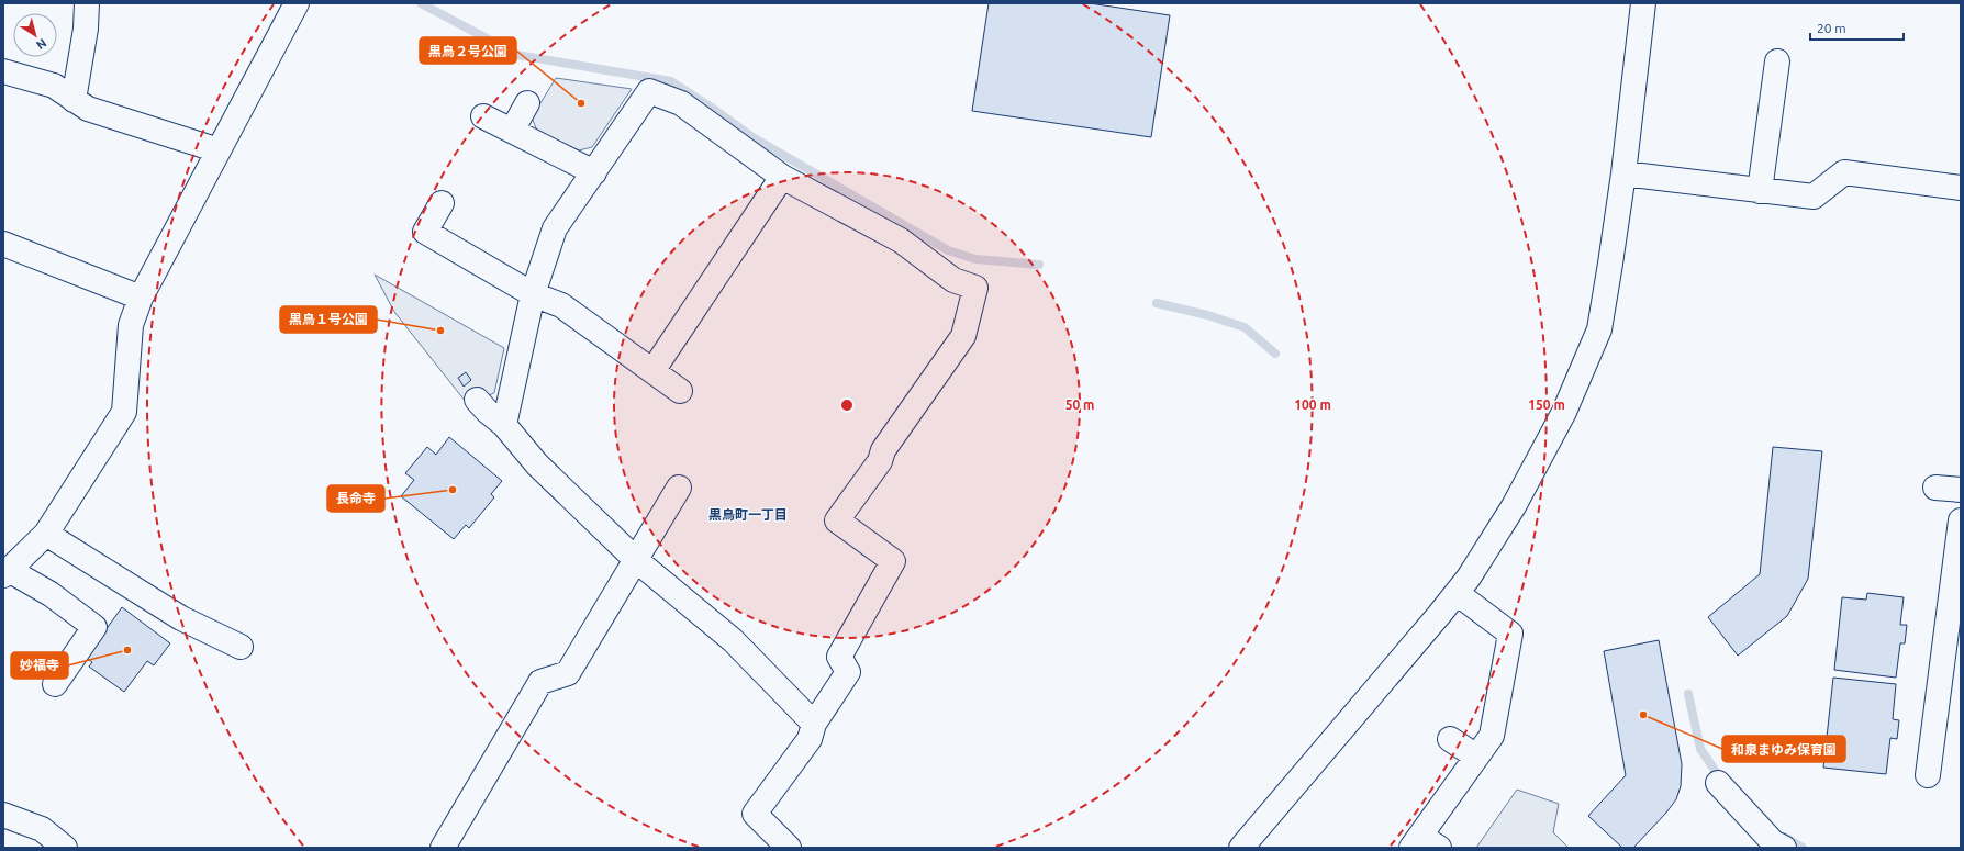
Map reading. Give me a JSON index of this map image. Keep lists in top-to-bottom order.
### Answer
{
  "districts": ["黒鳥町一丁目"],
  "places": [
    "黒鳥２号公園",
    "黒鳥１号公園",
    "長命寺",
    "妙福寺",
    "和泉まゆみ保育園"
  ],
  "scale_bar": "20 m",
  "north": "bottom right",
  "rings": ["50 m", "100 m", "150 m"]
}
